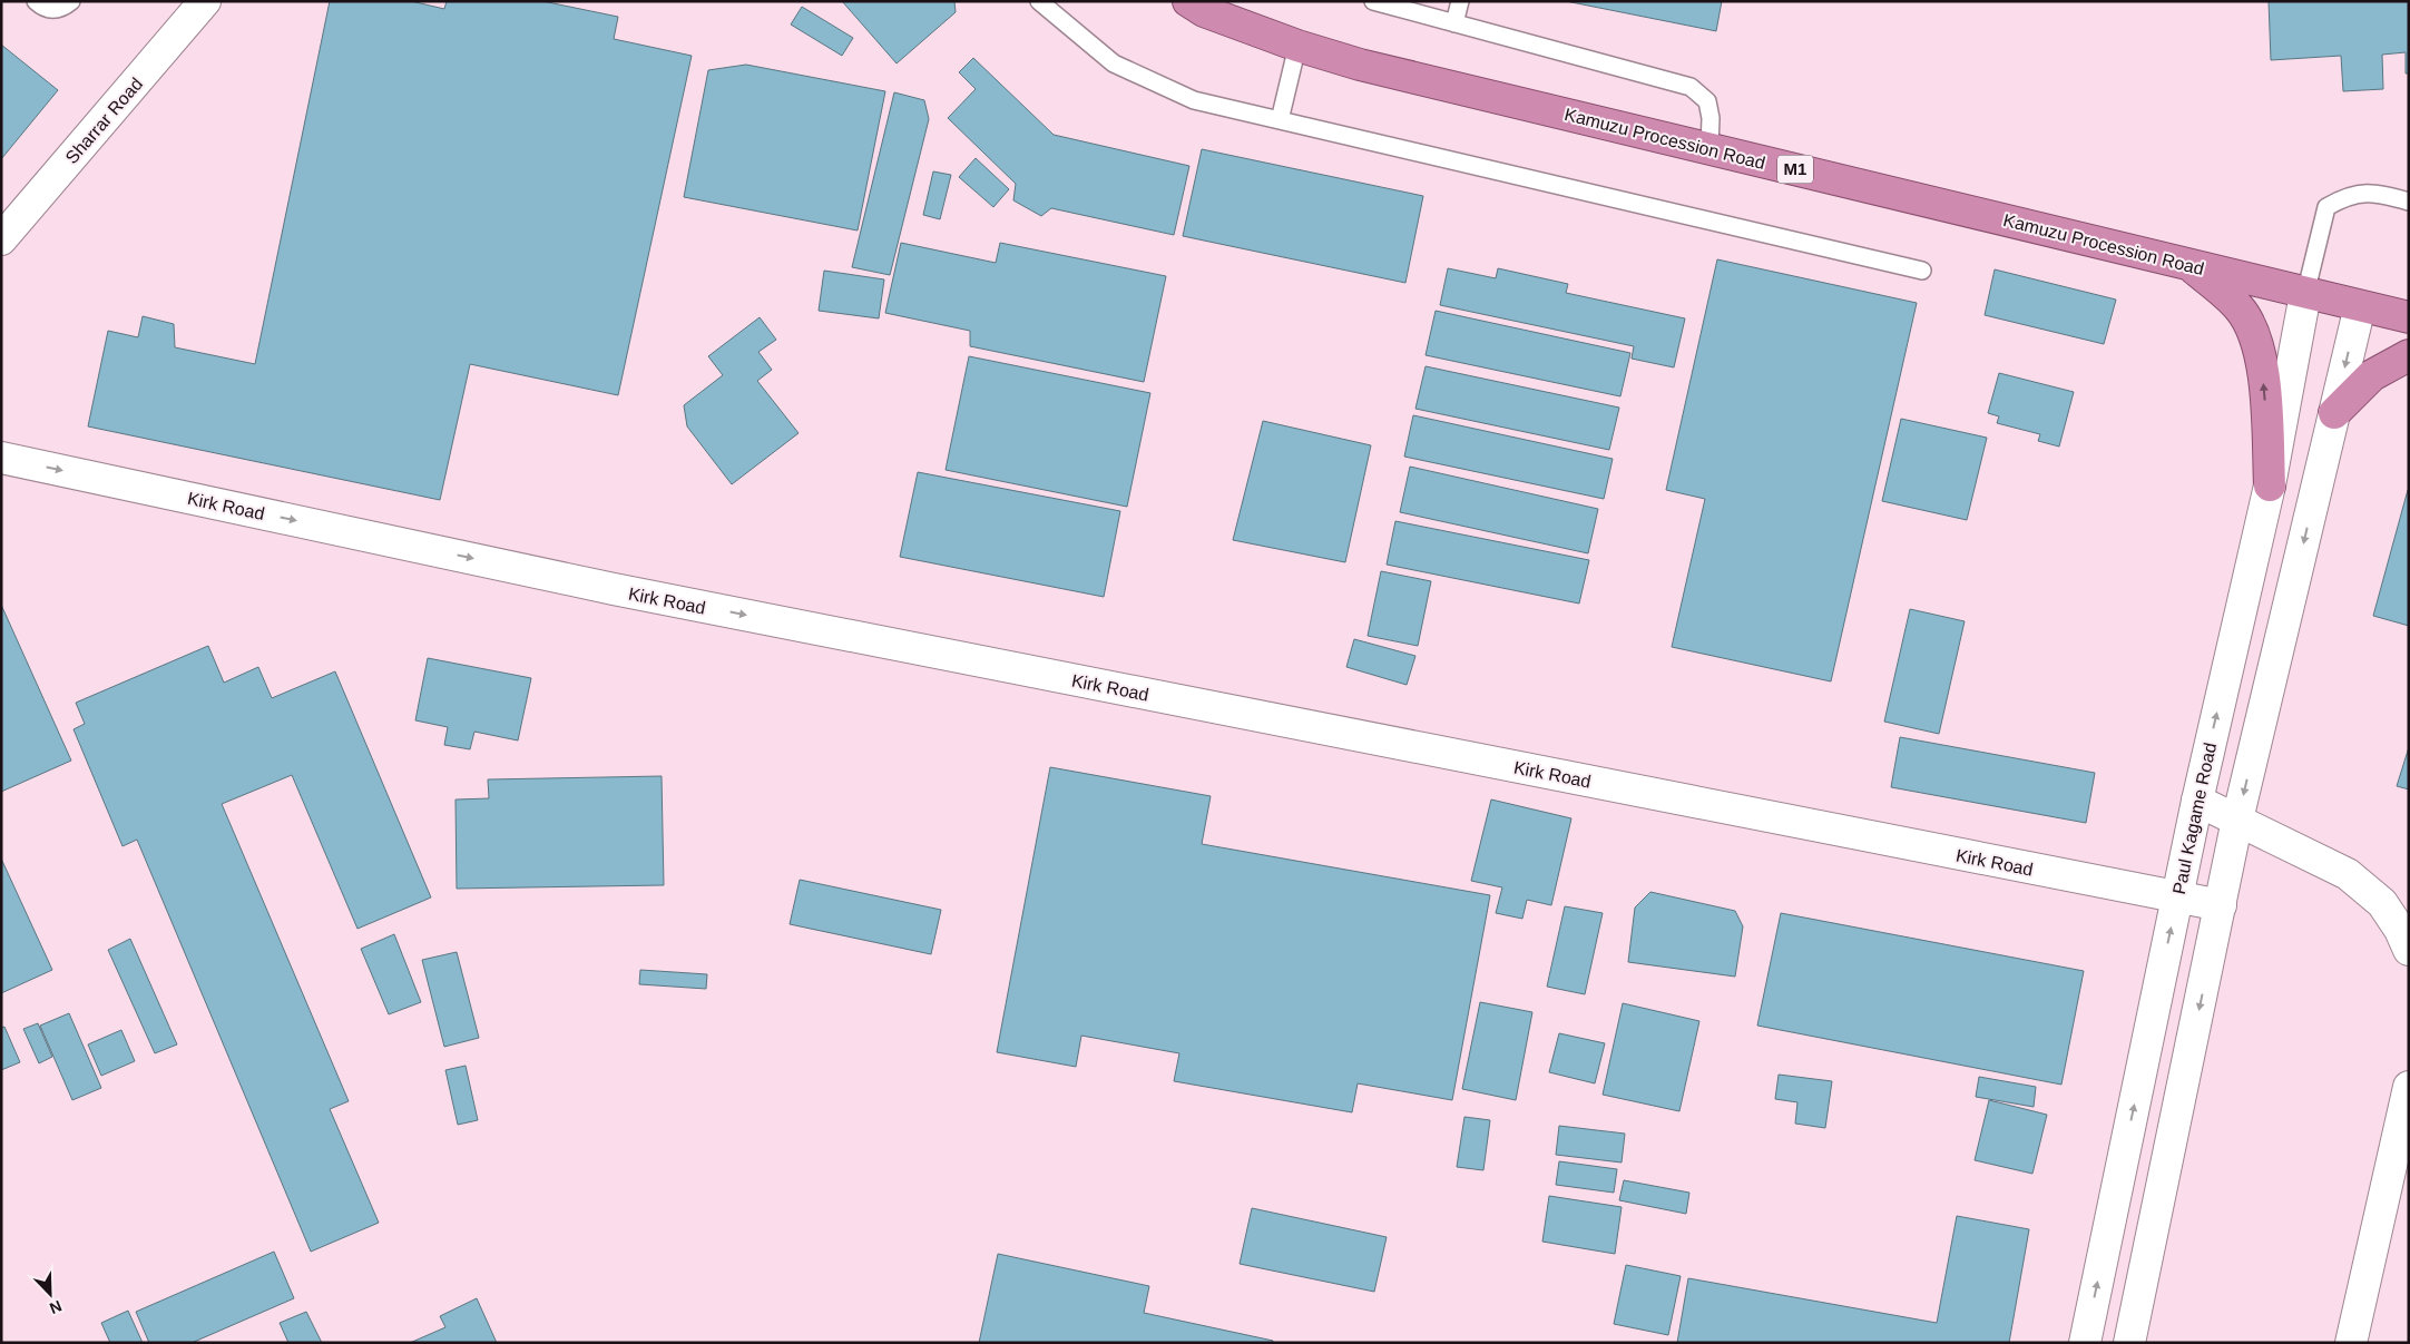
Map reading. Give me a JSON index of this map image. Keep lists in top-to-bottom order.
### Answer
{
  "streets": {
    "highway": ["Kamuzu Procession Road", "M1"],
    "street": ["Sharrar Road", "Kirk Road", "Paul Kagame Road"]
  },
  "crossings": [
    ["Kamuzu Procession Road", "Paul Kagame Road"],
    ["Kirk Road", "Paul Kagame Road"]
  ],
  "one_way": ["Kirk Road"],
  "north": "bottom right"
}
